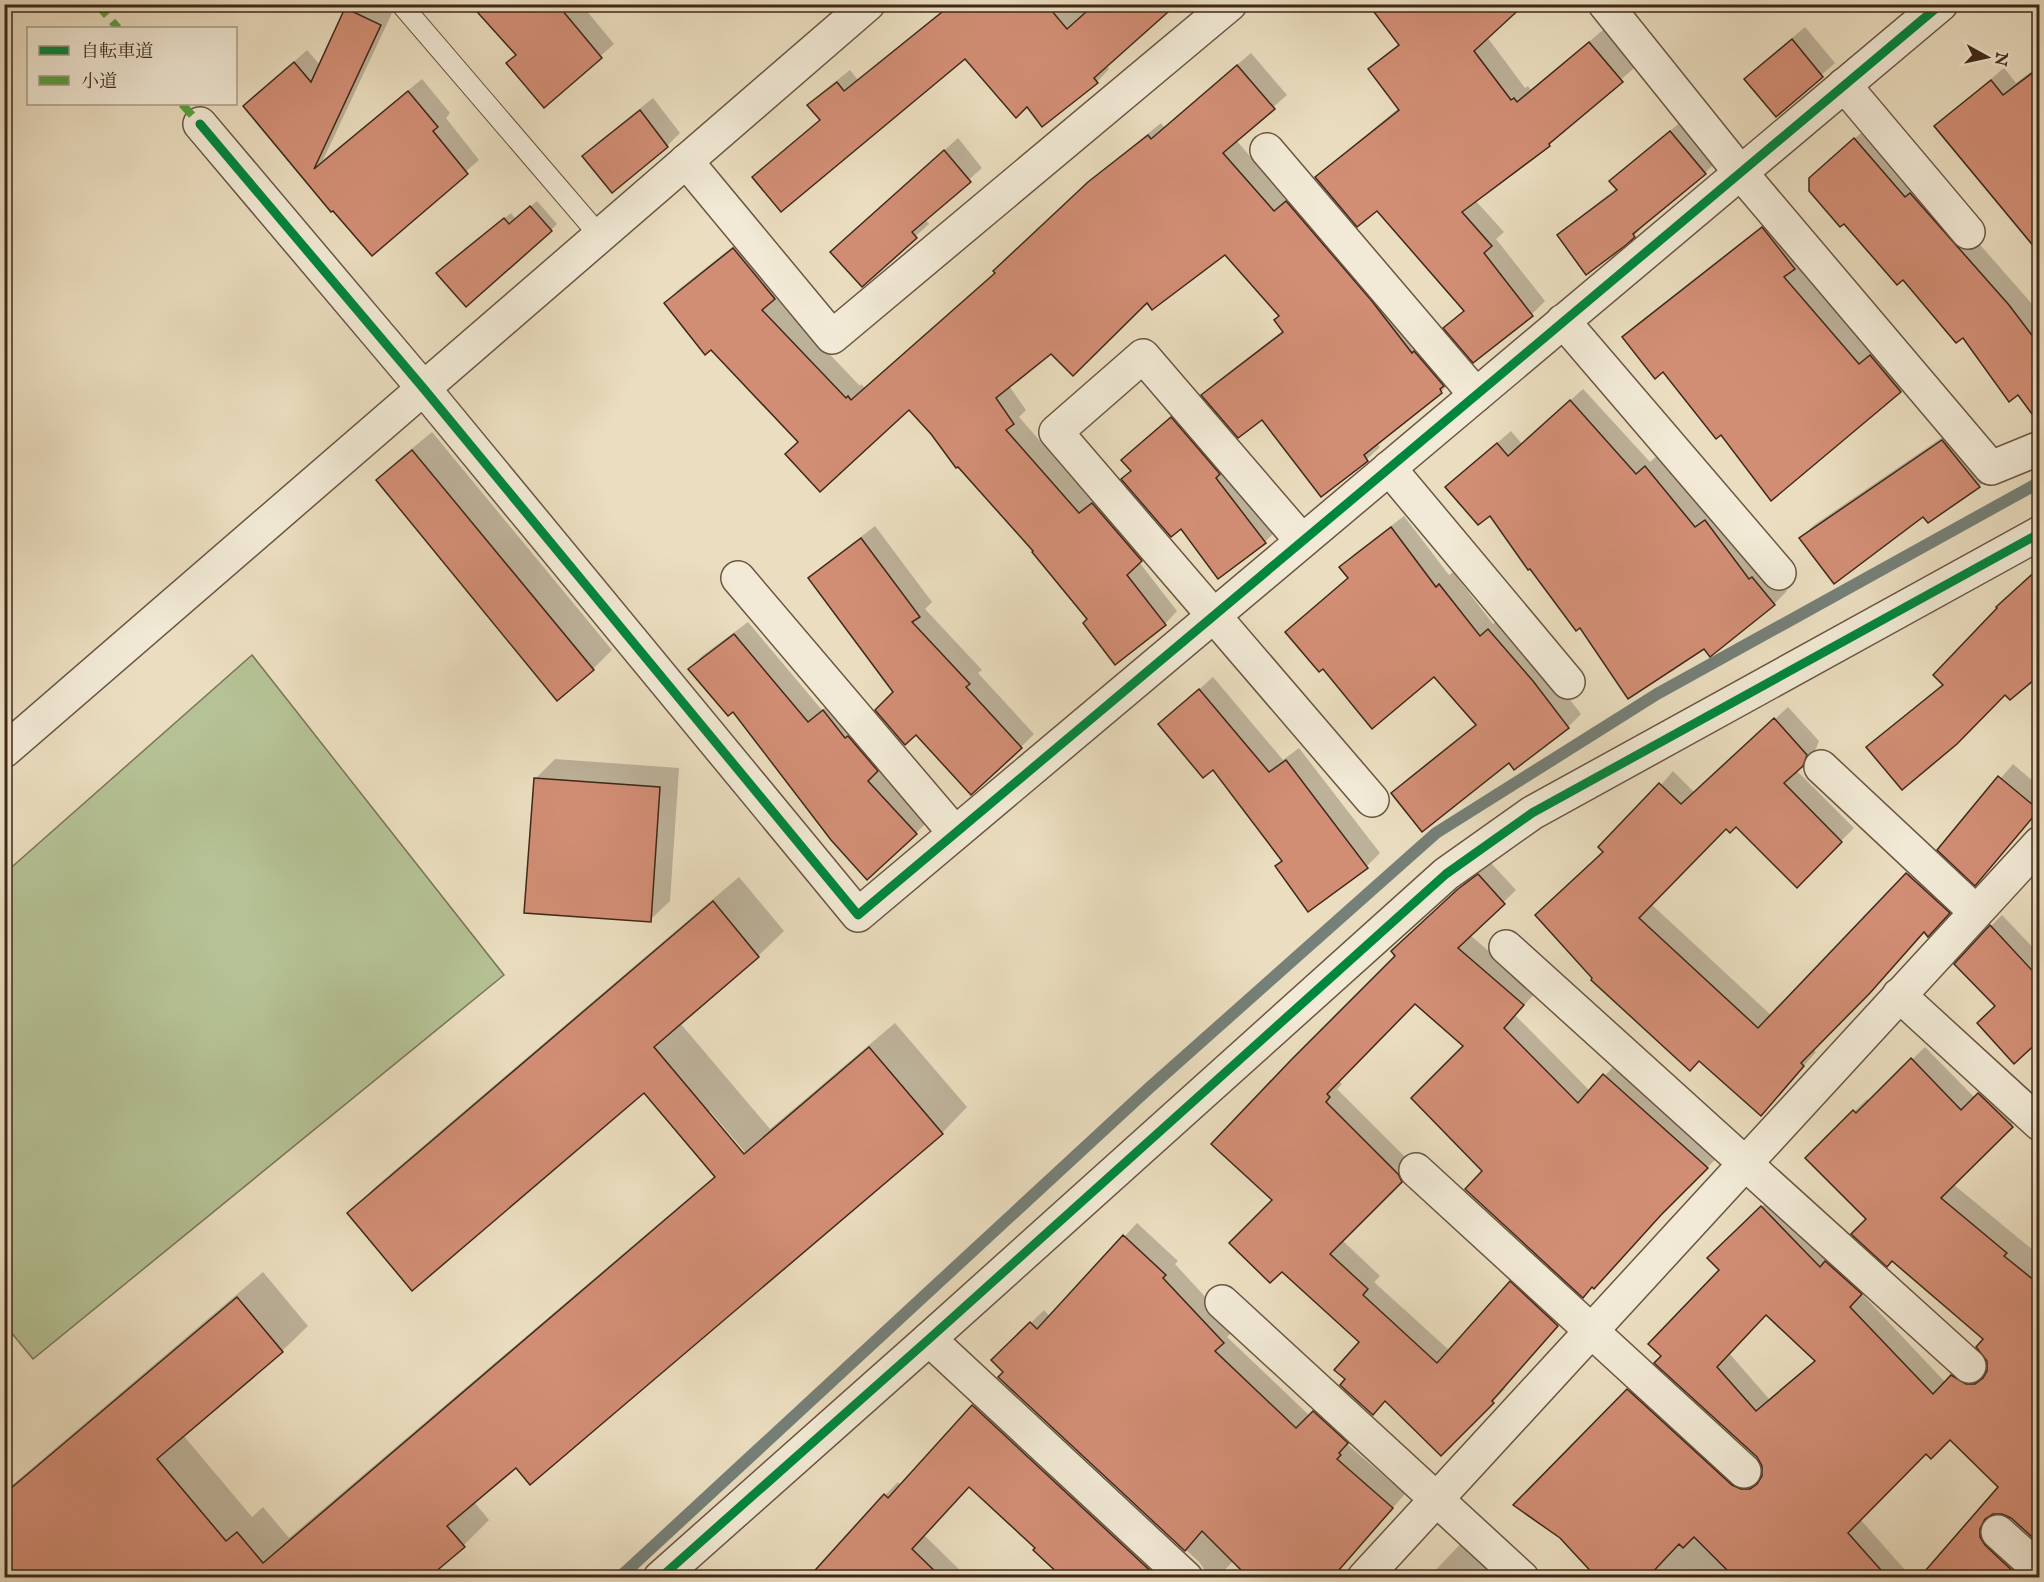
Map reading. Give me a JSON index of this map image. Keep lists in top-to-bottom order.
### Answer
{
  "legend": ["自転車道", "小道"],
  "north": "right"
}
